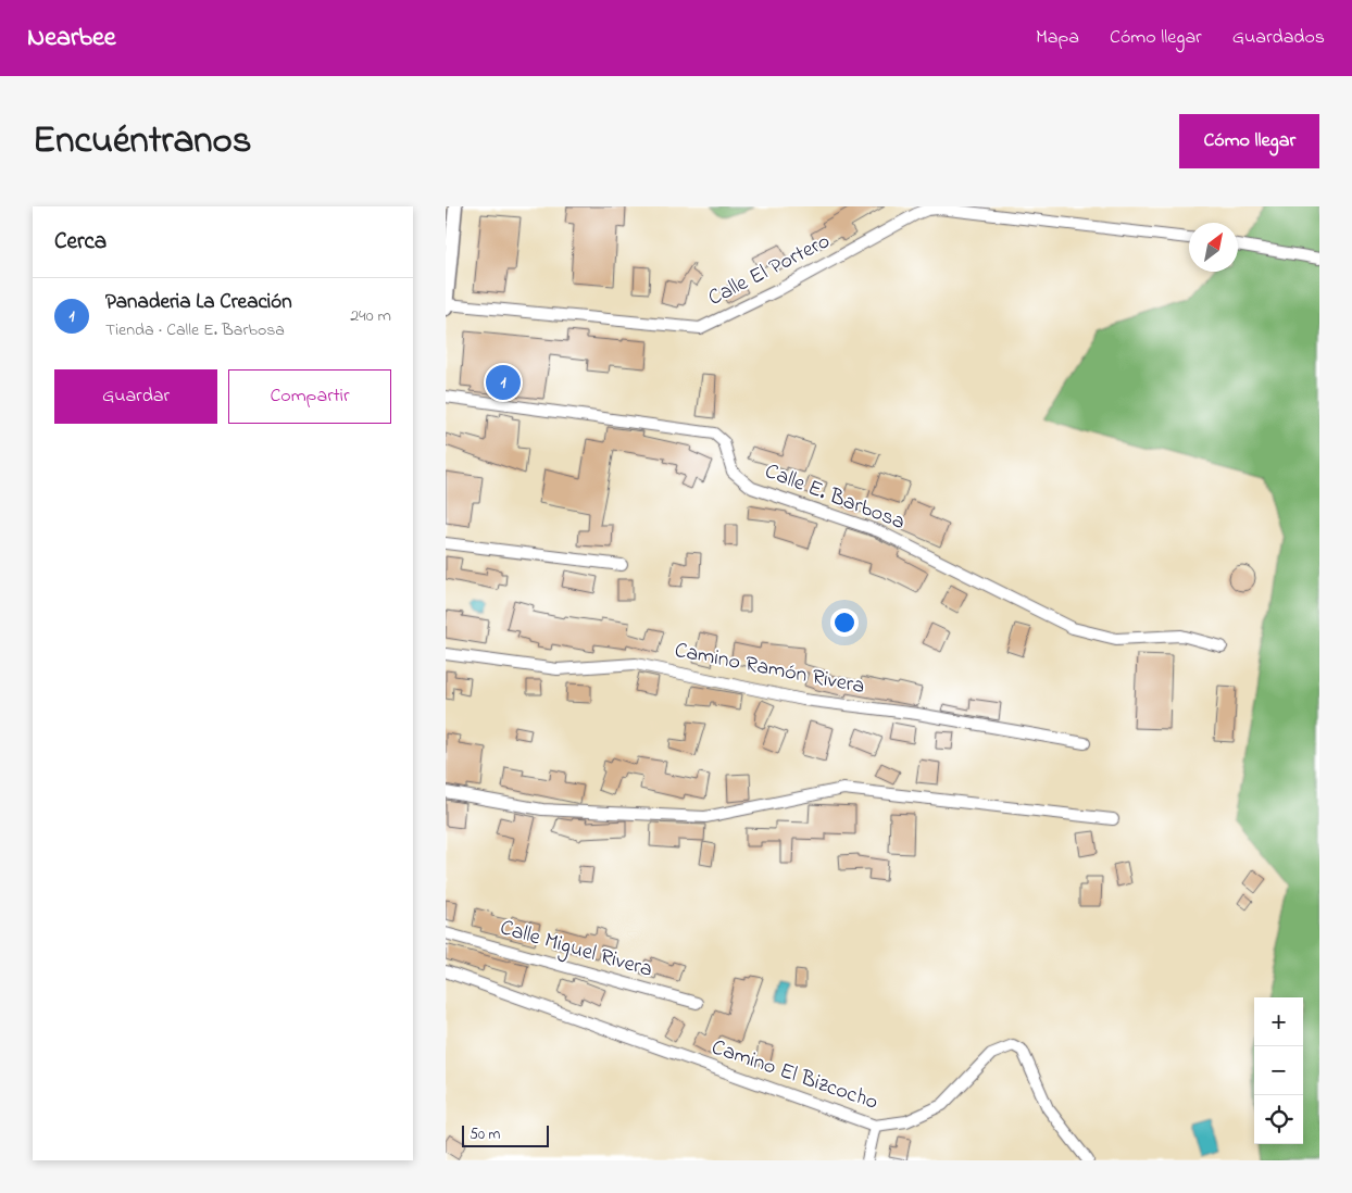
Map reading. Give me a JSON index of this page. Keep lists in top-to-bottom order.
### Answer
{
  "streets": {
    "street": [
      "Calle El Portero",
      "Calle E. Barbosa",
      "Camino Ramón Rivera",
      "Calle Miguel Rivera",
      "Camino El Bizcocho"
    ]
  },
  "scale_bar": "50 m",
  "north": "top right",
  "page": {
    "header": "Nearbee",
    "nav": ["Mapa", "Cómo llegar", "Guardados"],
    "title": "Encuéntranos",
    "buttons": [
      "Cómo llegar",
      ["Guardar", "Compartir"]
    ],
    "heading": "Cerca",
    "list": [
      {
        "mark": "1",
        "name": "Panaderia La Creación",
        "note": "Tienda · Calle E. Barbosa",
        "value": "240 m"
      }
    ],
    "pins": "1",
    "map_buttons": ["+", "−"],
    "scale": "50 m"
  }
}
